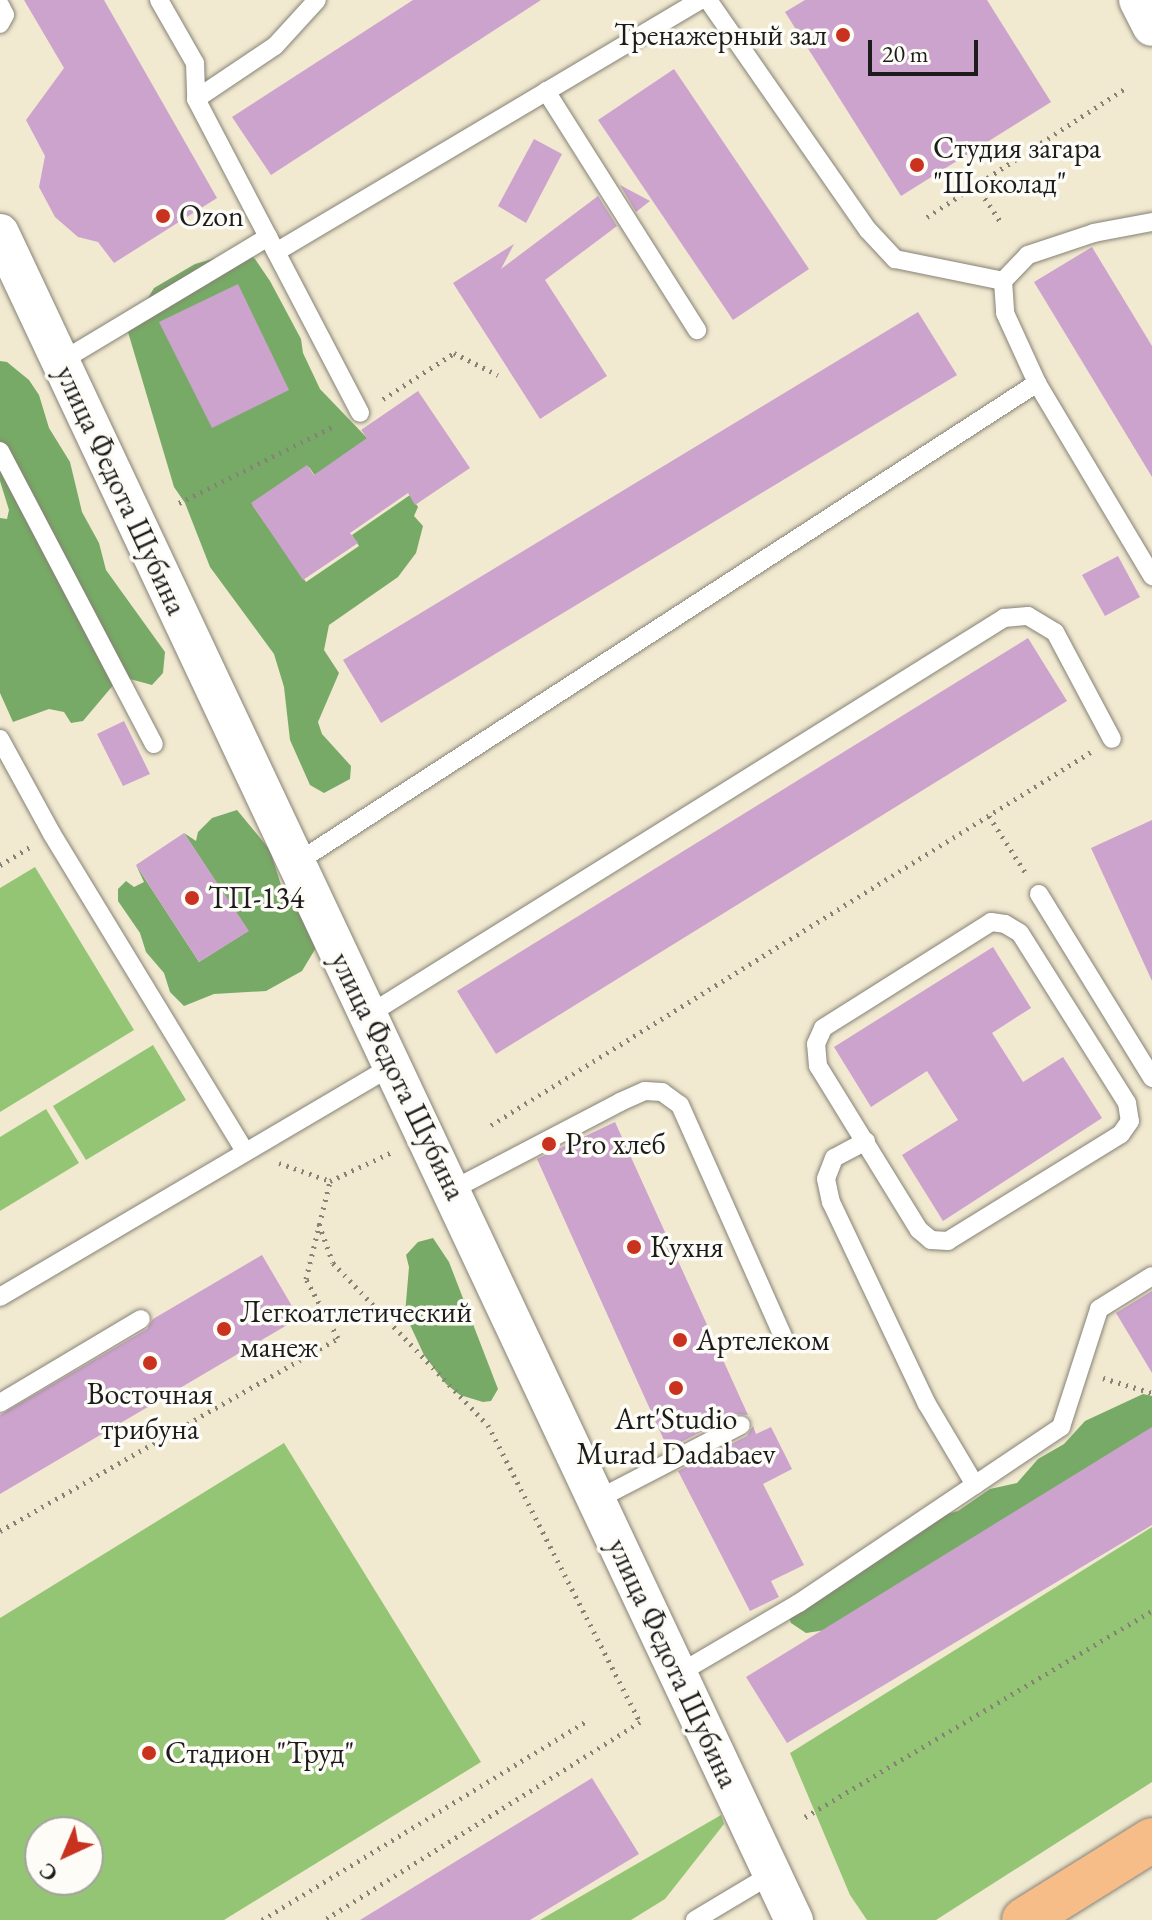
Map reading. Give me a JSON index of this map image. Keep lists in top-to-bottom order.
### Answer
{
  "streets": {
    "street": ["улица Федота Шубина"]
  },
  "places": [
    "Тренажерный зал",
    "Студия загара \"Шоколад\"",
    "Ozon",
    "ТП-134",
    "Pro хлеб",
    "Кухня",
    "Легкоатлетический манеж",
    "Артелеком",
    "Восточная трибуна",
    "Art'Studio Murad Dadabaev",
    "Стадион \"Труд\""
  ],
  "scale_bar": "20 m",
  "north": "bottom left"
}
